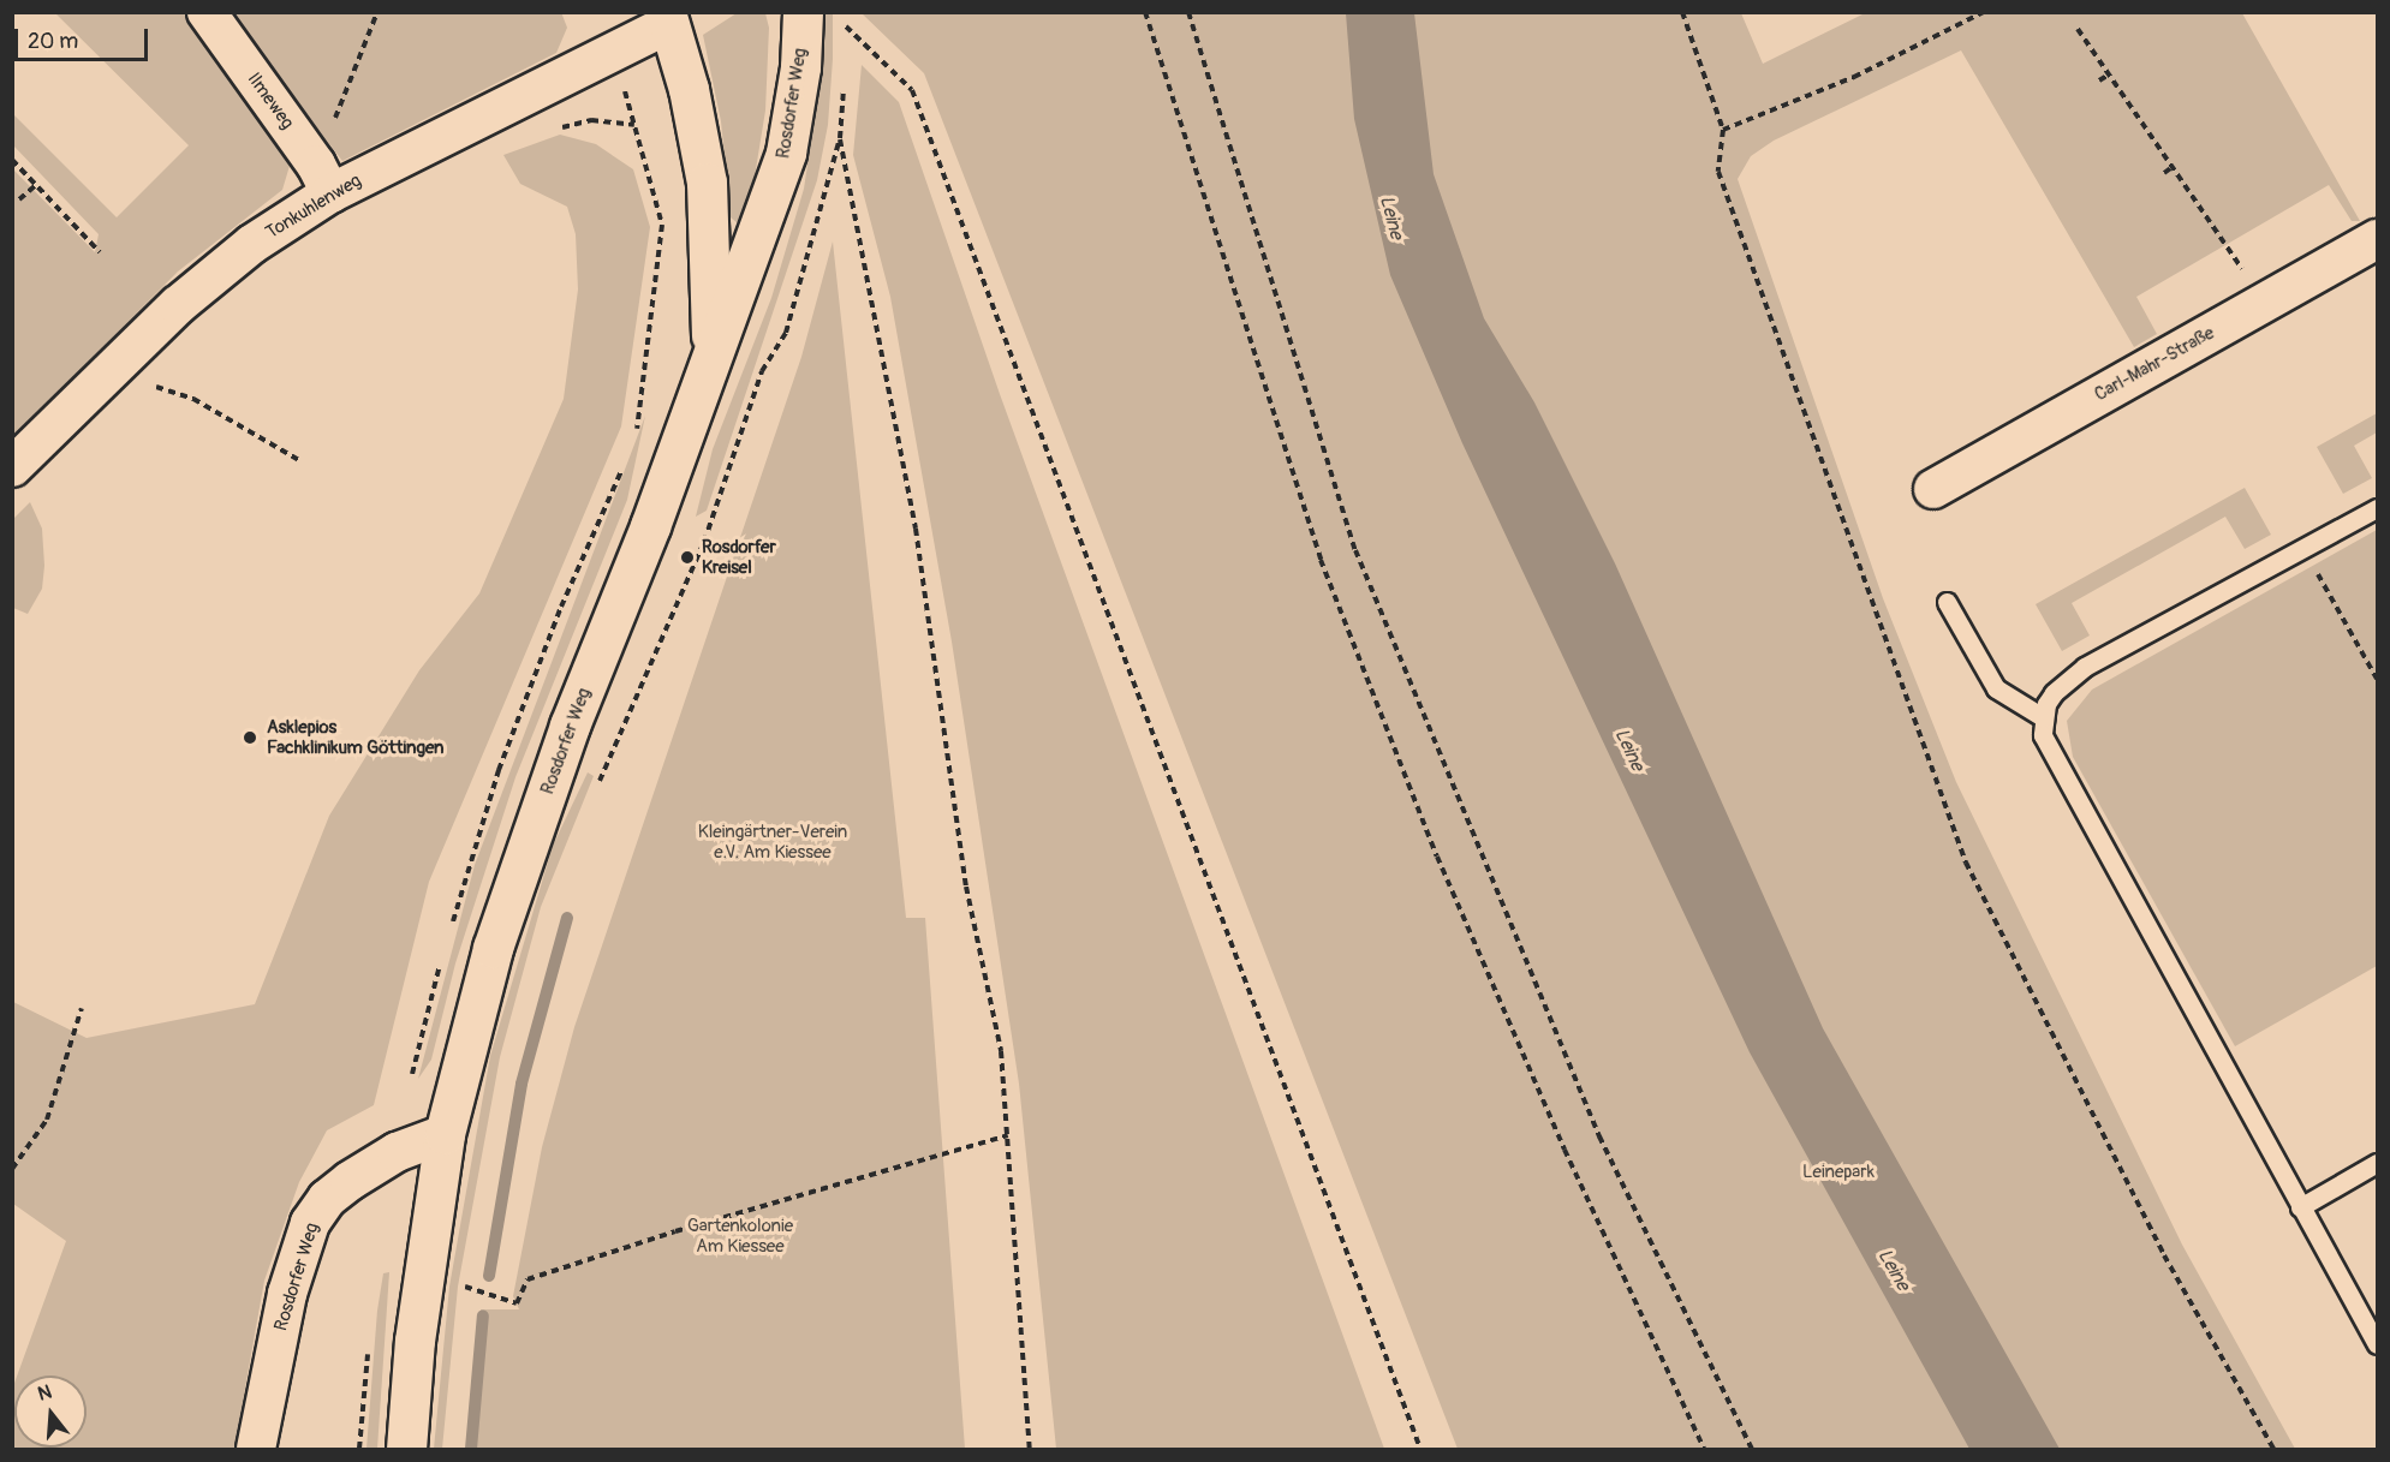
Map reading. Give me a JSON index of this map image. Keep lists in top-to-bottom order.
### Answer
{
  "streets": {
    "main road": ["Rosdorfer Weg"],
    "street": ["Ilmeweg", "Tonkuhlenweg", "Carl-Mahr-Straße"]
  },
  "crossings": [
    ["Ilmeweg", "Tonkuhlenweg"],
    ["Rosdorfer Weg", "Tonkuhlenweg"]
  ],
  "water": ["Leine"],
  "parks": ["Kleingärtner-Verein e.V. Am Kiessee", "Leinepark", "Gartenkolonie Am Kiessee"],
  "places": ["Rosdorfer Kreisel", "Asklepios Fachklinikum Göttingen"],
  "scale_bar": "20 m",
  "north": "top"
}
